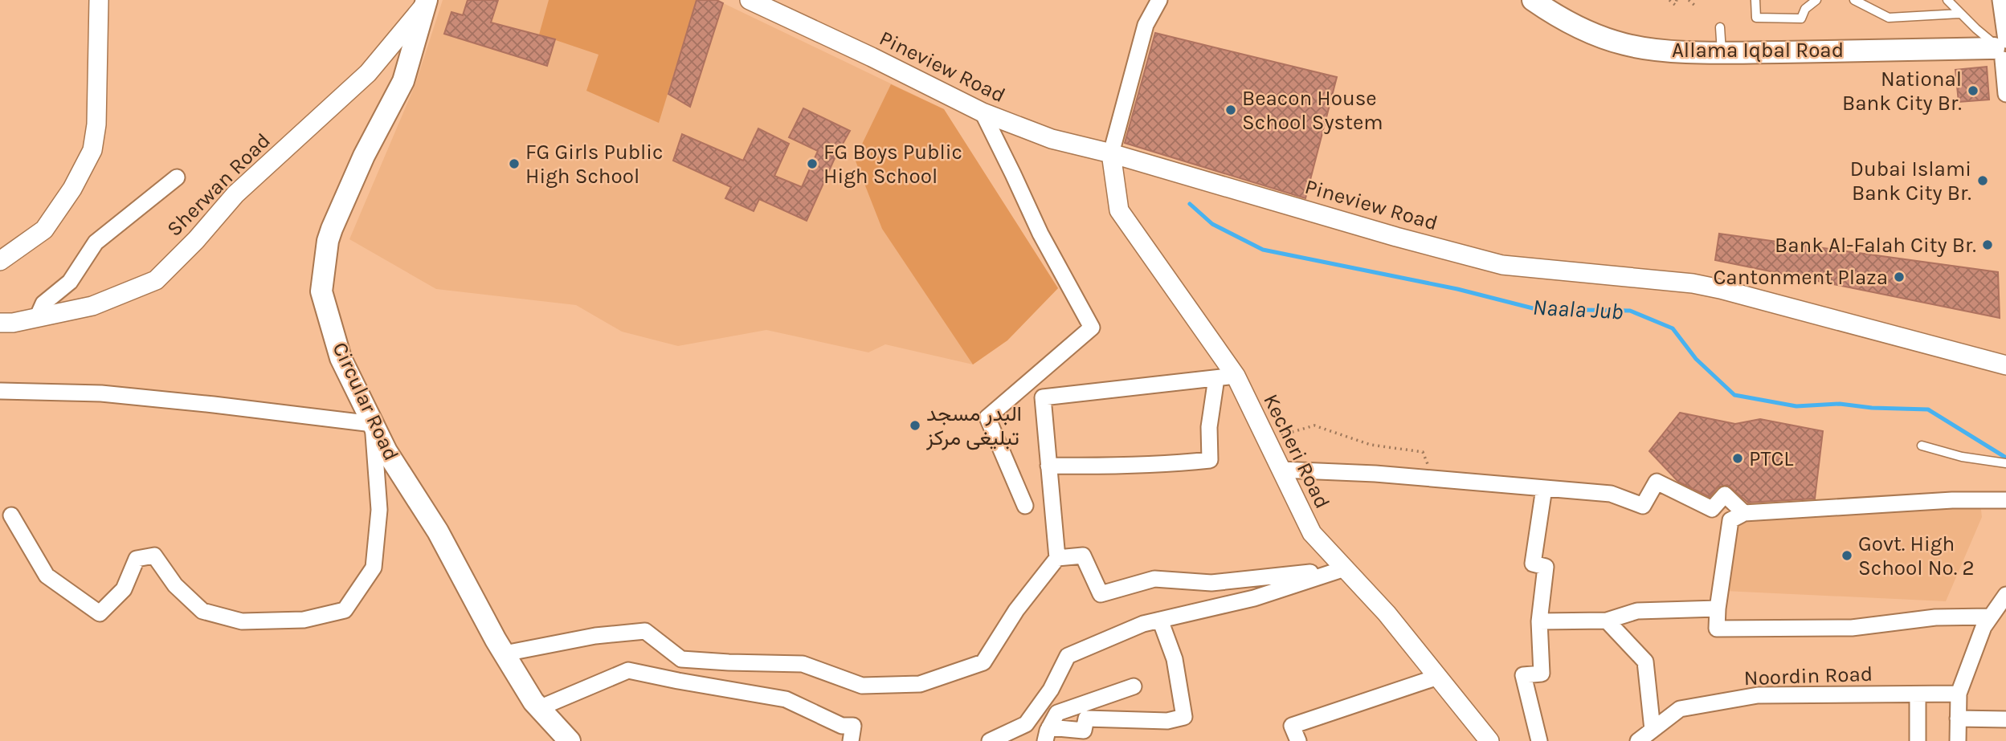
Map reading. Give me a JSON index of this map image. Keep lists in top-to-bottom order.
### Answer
{
  "streets": {
    "main road": ["Allama Iqbal Road", "Circular Road"],
    "street": [
      "Pineview Road",
      "Sherwan Road",
      "Kecheri Road",
      "Noordin Road"
    ]
  },
  "crossings": [
    ["Pineview Road", "Kecheri Road"],
    ["Sherwan Road", "Circular Road"]
  ],
  "water": ["Naala Jub"],
  "places": [
    "National Bank City Br.",
    "Beacon House School System",
    "FG Girls Public High School",
    "FG Boys Public High School",
    "Dubai Islami Bank City Br.",
    "Bank Al-Falah City Br.",
    "Cantonment Plaza",
    "البدر مسجد تبلیغی مرکز",
    "PTCL",
    "Govt. High School No. 2"
  ]
}
